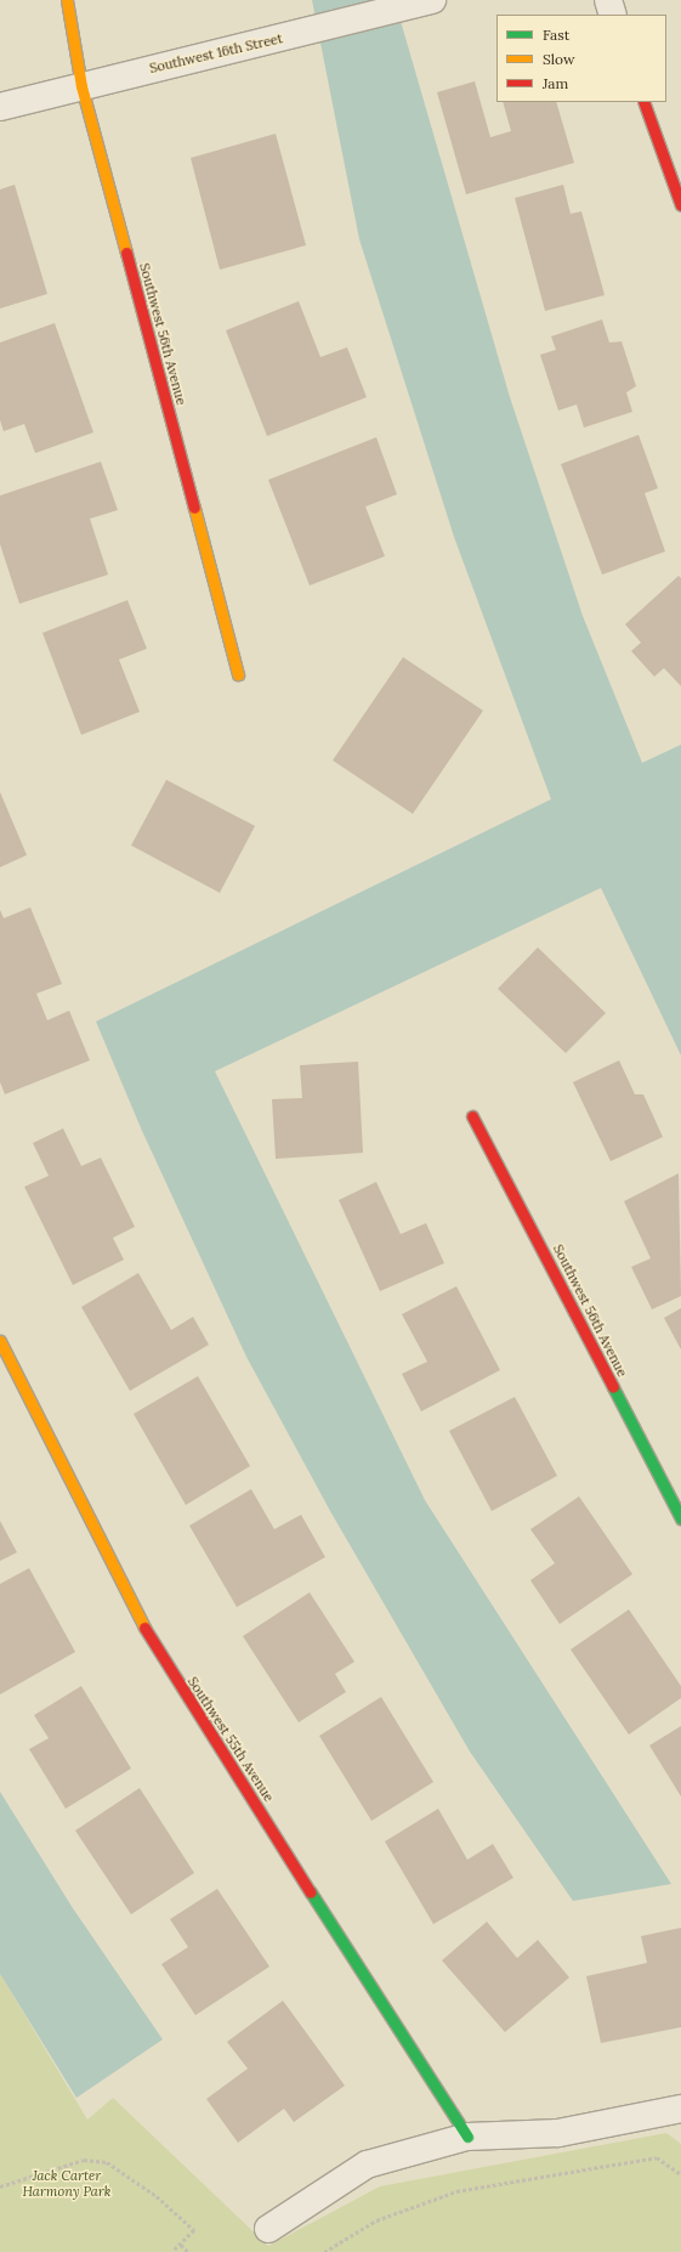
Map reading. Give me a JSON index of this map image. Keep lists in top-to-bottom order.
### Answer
{
  "streets": {
    "street": ["Southwest 16th Street", "Southwest 56th Avenue", "Southwest 55th Avenue"]
  },
  "crossings": [
    ["Southwest 16th Street", "Southwest 56th Avenue"]
  ],
  "parks": ["Jack Carter Harmony Park"],
  "legend": ["Fast", "Slow", "Jam"]
}
